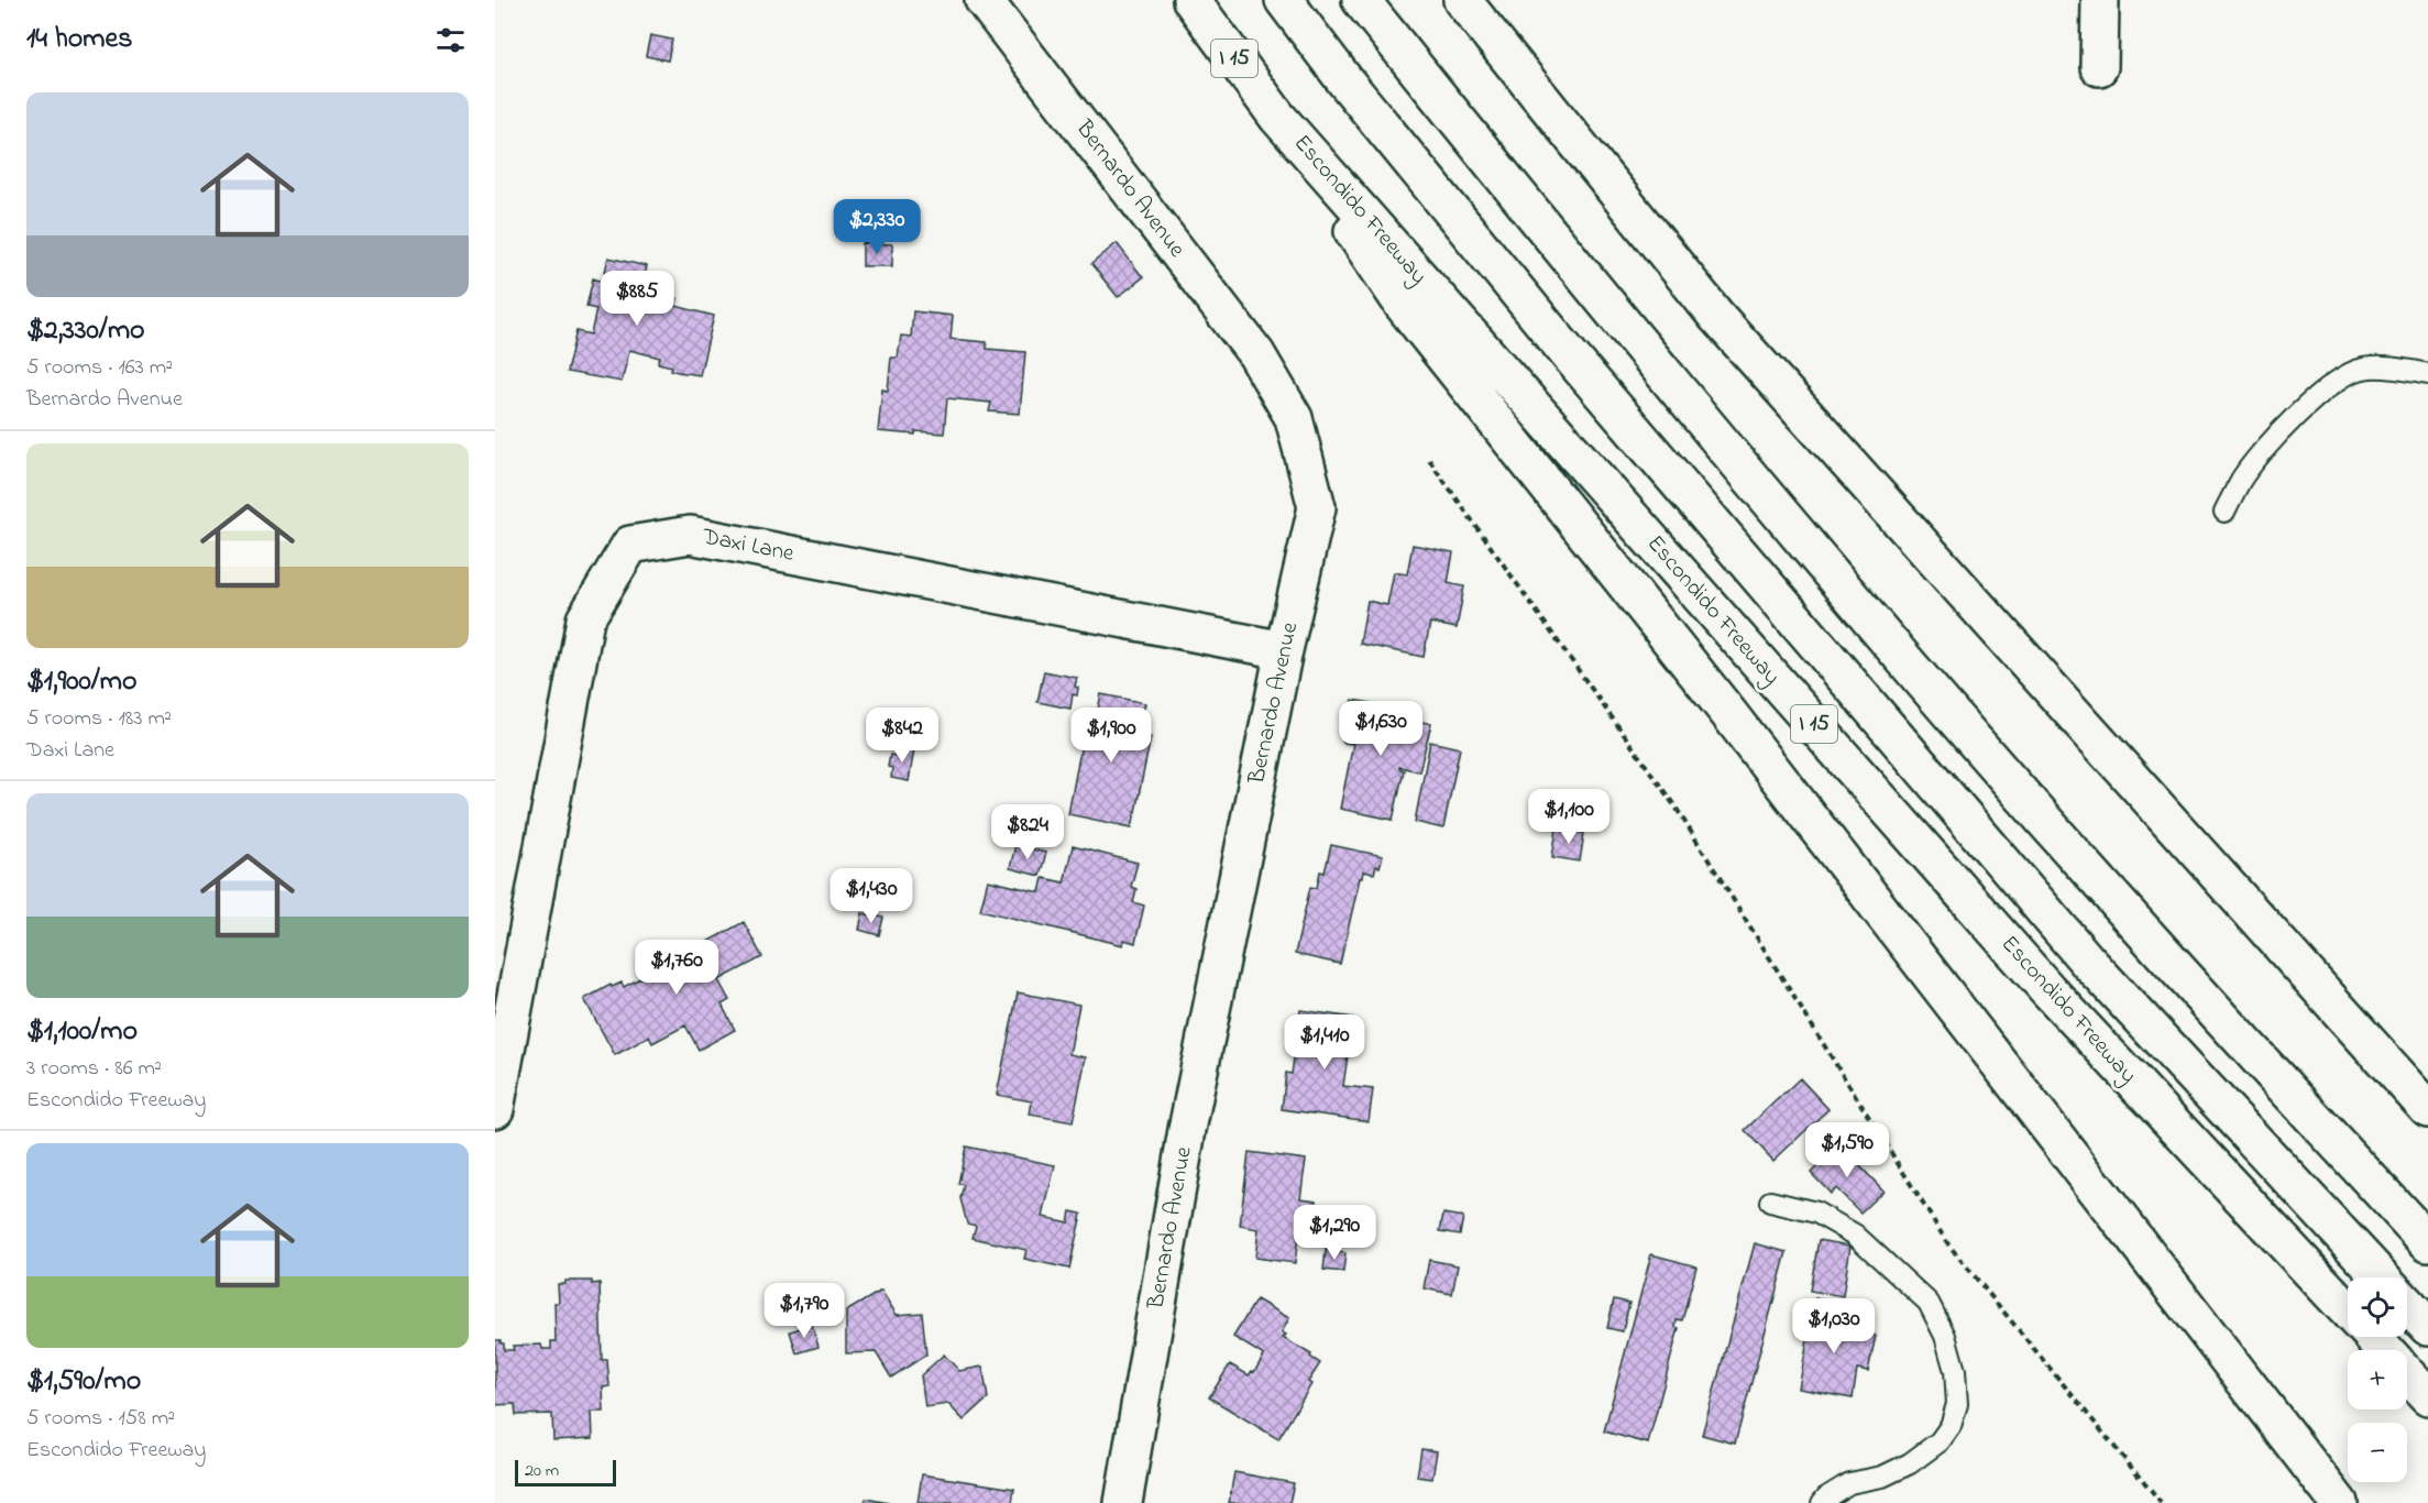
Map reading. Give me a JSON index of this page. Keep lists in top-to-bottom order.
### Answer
{
  "streets": {
    "main road": [
      "I 15",
      "Bernardo Avenue",
      "Escondido Freeway",
      "Daxi Lane"
    ]
  },
  "crossings": [
    ["Bernardo Avenue", "Daxi Lane"]
  ],
  "scale_bar": "20 m",
  "page": {
    "heading": "14 homes",
    "list": [
      {
        "name": "$2,330/mo",
        "note": "5 rooms · 163 m² · Bernardo Avenue"
      },
      {
        "name": "$1,900/mo",
        "note": "5 rooms · 183 m² · Daxi Lane"
      },
      {
        "name": "$1,100/mo",
        "note": "3 rooms · 86 m² · Escondido Freeway"
      },
      {
        "name": "$1,590/mo",
        "note": "5 rooms · 158 m² · Escondido Freeway"
      }
    ],
    "price": [
      "$2,330",
      "$885",
      "$1,630",
      "$842",
      "$1,900",
      "$1,100",
      "$824",
      "$1,430",
      "$1,760",
      "$1,410",
      "$1,590",
      "$1,290",
      "$1,790",
      "$1,030"
    ],
    "map_buttons": ["+", "−"],
    "scale": "20 m"
  }
}
